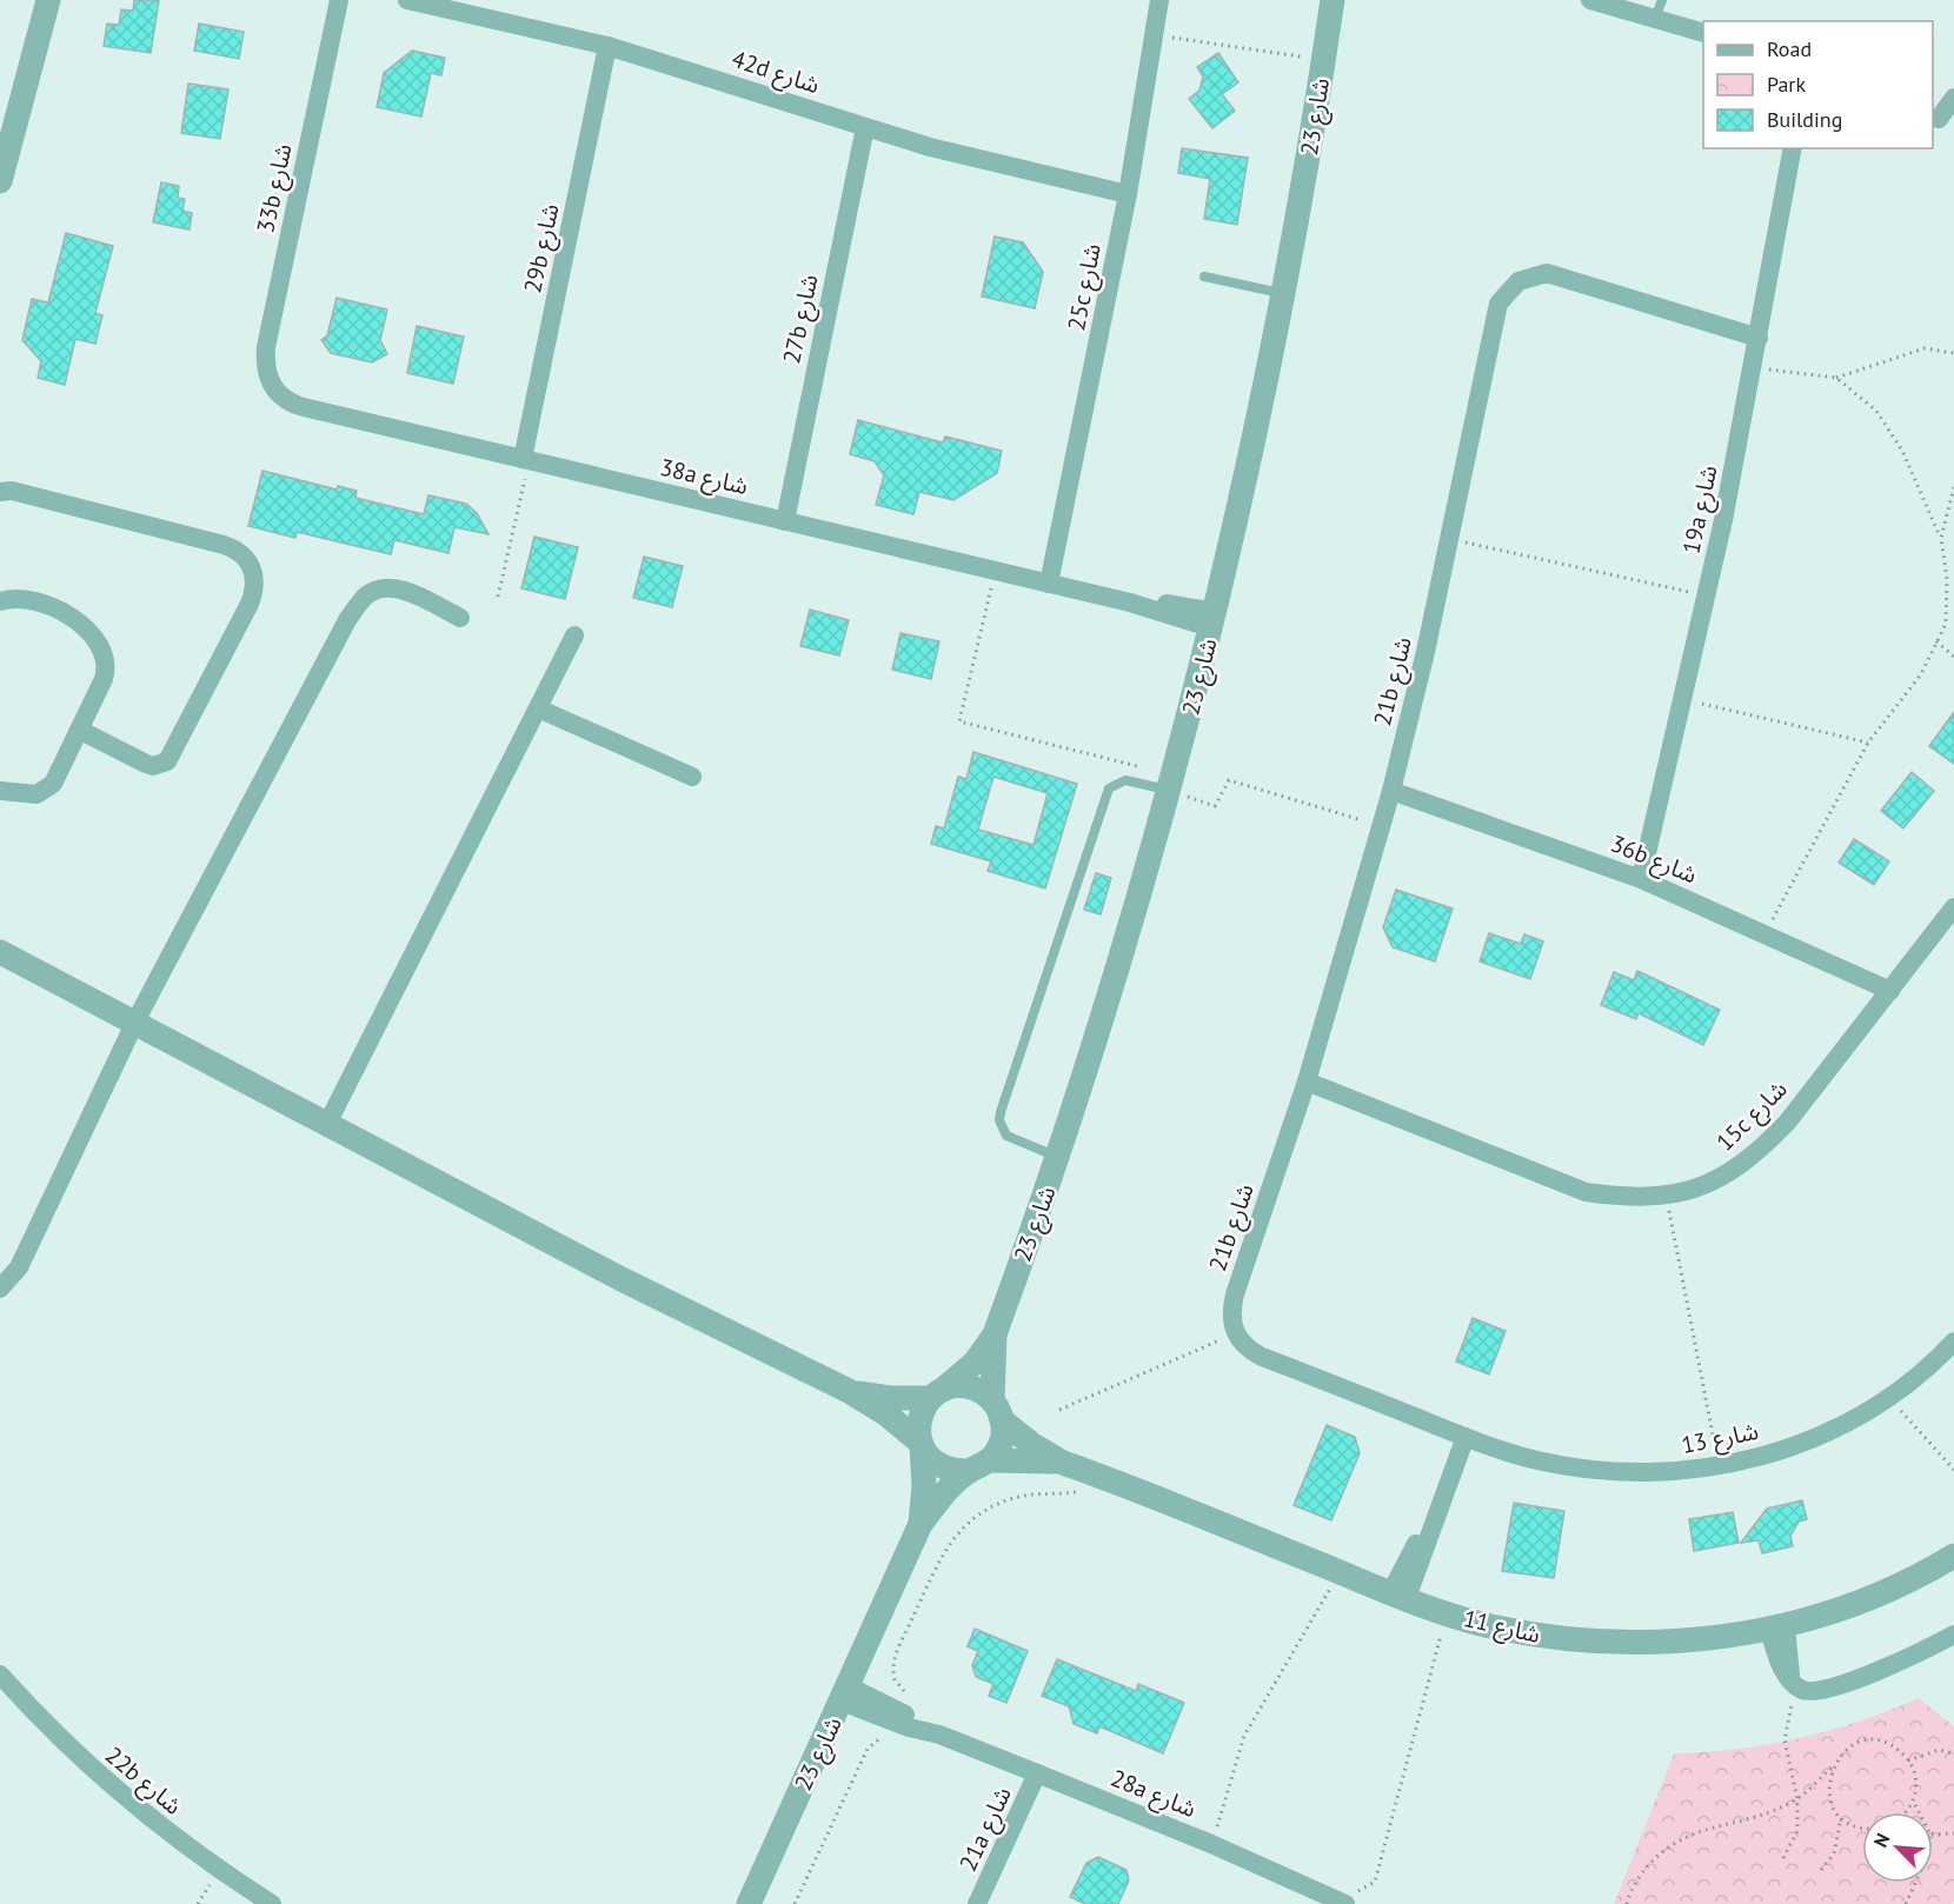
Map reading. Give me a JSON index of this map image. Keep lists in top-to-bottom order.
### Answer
{
  "streets": {
    "street": [
      "42d شارع",
      "شارع 23",
      "33b شارع",
      "29b شارع",
      "25c شارع",
      "27b شارع",
      "38a شارع",
      "19a شارع",
      "21b شارع",
      "36b شارع",
      "15c شارع",
      "شارع 13",
      "شارع 11",
      "22b شارع",
      "28a شارع",
      "21a شارع"
    ]
  },
  "crossings": [
    ["42d شارع", "29b شارع"],
    ["42d شارع", "25c شارع"],
    ["42d شارع", "27b شارع"],
    ["شارع 23", "38a شارع"],
    ["شارع 23", "شارع 11"],
    ["شارع 23", "28a شارع"],
    ["33b شارع", "38a شارع"],
    ["29b شارع", "38a شارع"],
    ["25c شارع", "38a شارع"],
    ["27b شارع", "38a شارع"],
    ["19a شارع", "21b شارع"],
    ["19a شارع", "36b شارع"],
    ["21b شارع", "36b شارع"],
    ["21b شارع", "15c شارع"],
    ["21b شارع", "شارع 13"],
    ["36b شارع", "15c شارع"],
    ["28a شارع", "21a شارع"]
  ],
  "legend": ["Road", "Park", "Building"],
  "north": "top left"
}
